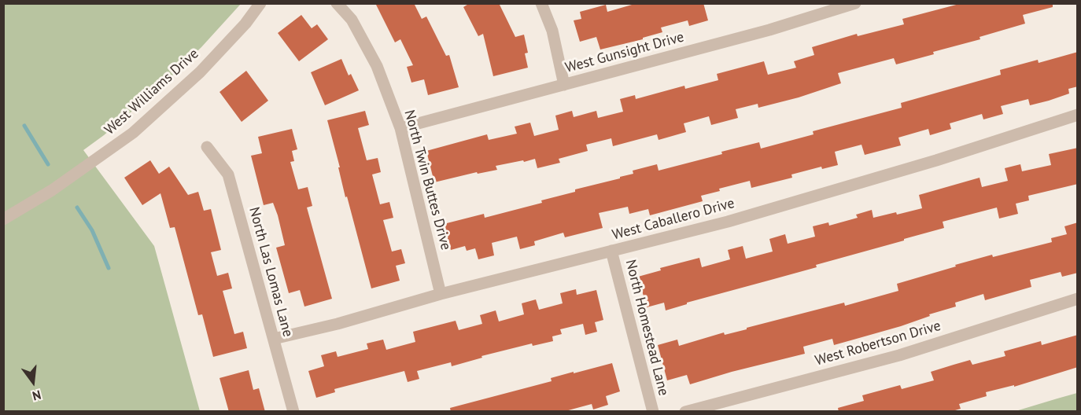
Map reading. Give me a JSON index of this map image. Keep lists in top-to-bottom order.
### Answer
{
  "streets": {
    "street": [
      "West Gunsight Drive",
      "West Williams Drive",
      "North Twin Buttes Drive",
      "West Caballero Drive",
      "North Las Lomas Lane",
      "North Homestead Lane",
      "West Robertson Drive"
    ]
  },
  "crossings": [
    ["West Gunsight Drive", "North Twin Buttes Drive"],
    ["North Twin Buttes Drive", "West Caballero Drive"],
    ["West Caballero Drive", "North Las Lomas Lane"],
    ["West Caballero Drive", "North Homestead Lane"]
  ],
  "north": "bottom"
}
